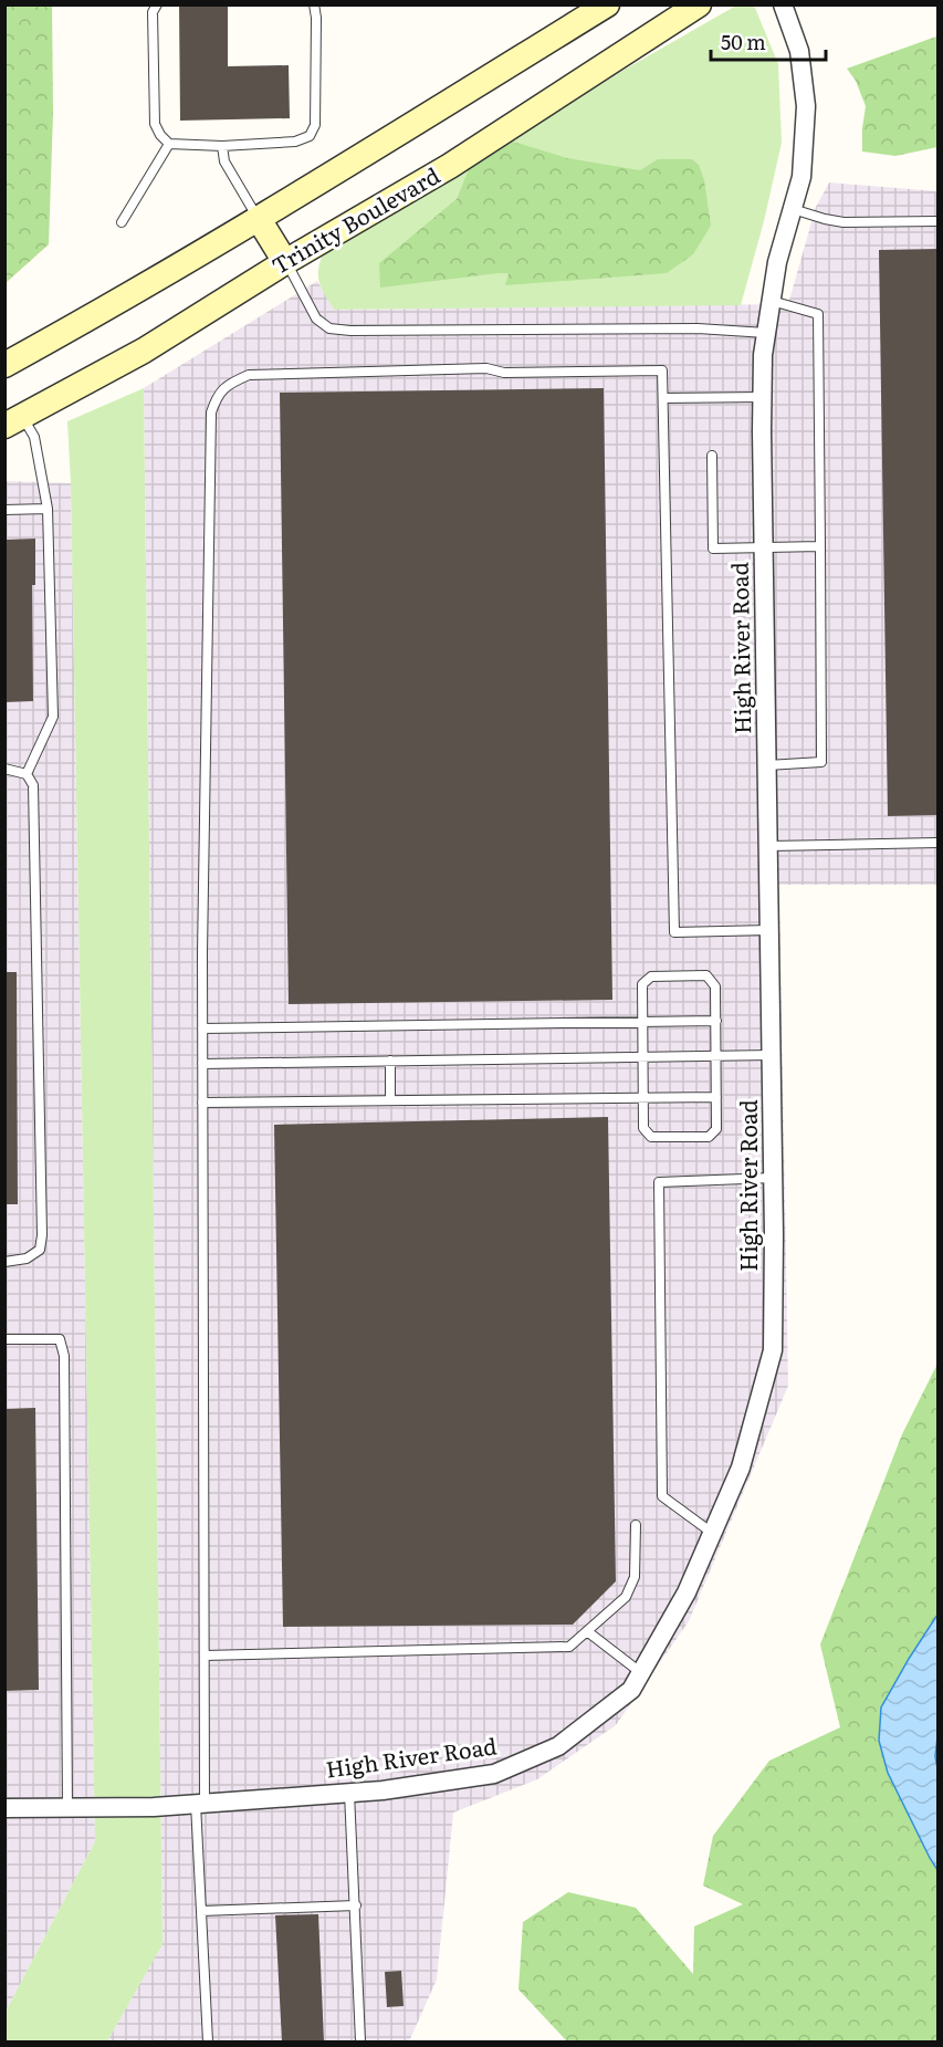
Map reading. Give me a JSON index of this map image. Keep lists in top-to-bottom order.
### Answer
{
  "streets": {
    "main road": ["Trinity Boulevard"],
    "street": ["High River Road"]
  },
  "scale_bar": "50 m"
}
